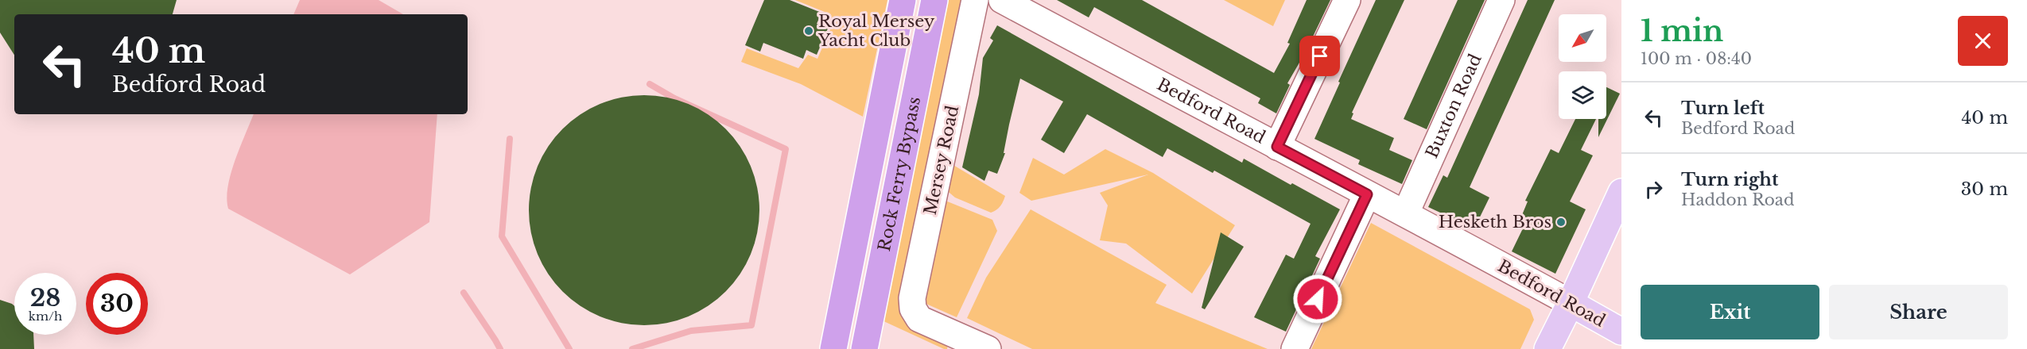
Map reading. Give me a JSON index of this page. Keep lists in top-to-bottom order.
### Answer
{
  "streets": {
    "highway": ["Rock Ferry Bypass"],
    "main road": ["Bedford Road"],
    "street": ["Buxton Road", "Mersey Road"]
  },
  "crossings": [
    ["Buxton Road", "Bedford Road"]
  ],
  "places": ["Royal Mersey Yacht Club", "Hesketh Bros"],
  "north": "bottom left",
  "page": {
    "heading": ["1 min", "100 m · 08:40"],
    "turn": ["40 m", "Bedford Road"],
    "list": [
      {
        "name": "Turn left",
        "note": "Bedford Road",
        "value": "40 m"
      },
      {
        "name": "Turn right",
        "note": "Haddon Road",
        "value": "30 m"
      }
    ],
    "speed": "28 km/h",
    "limit": "30",
    "buttons": ["Exit", "Share"]
  }
}
